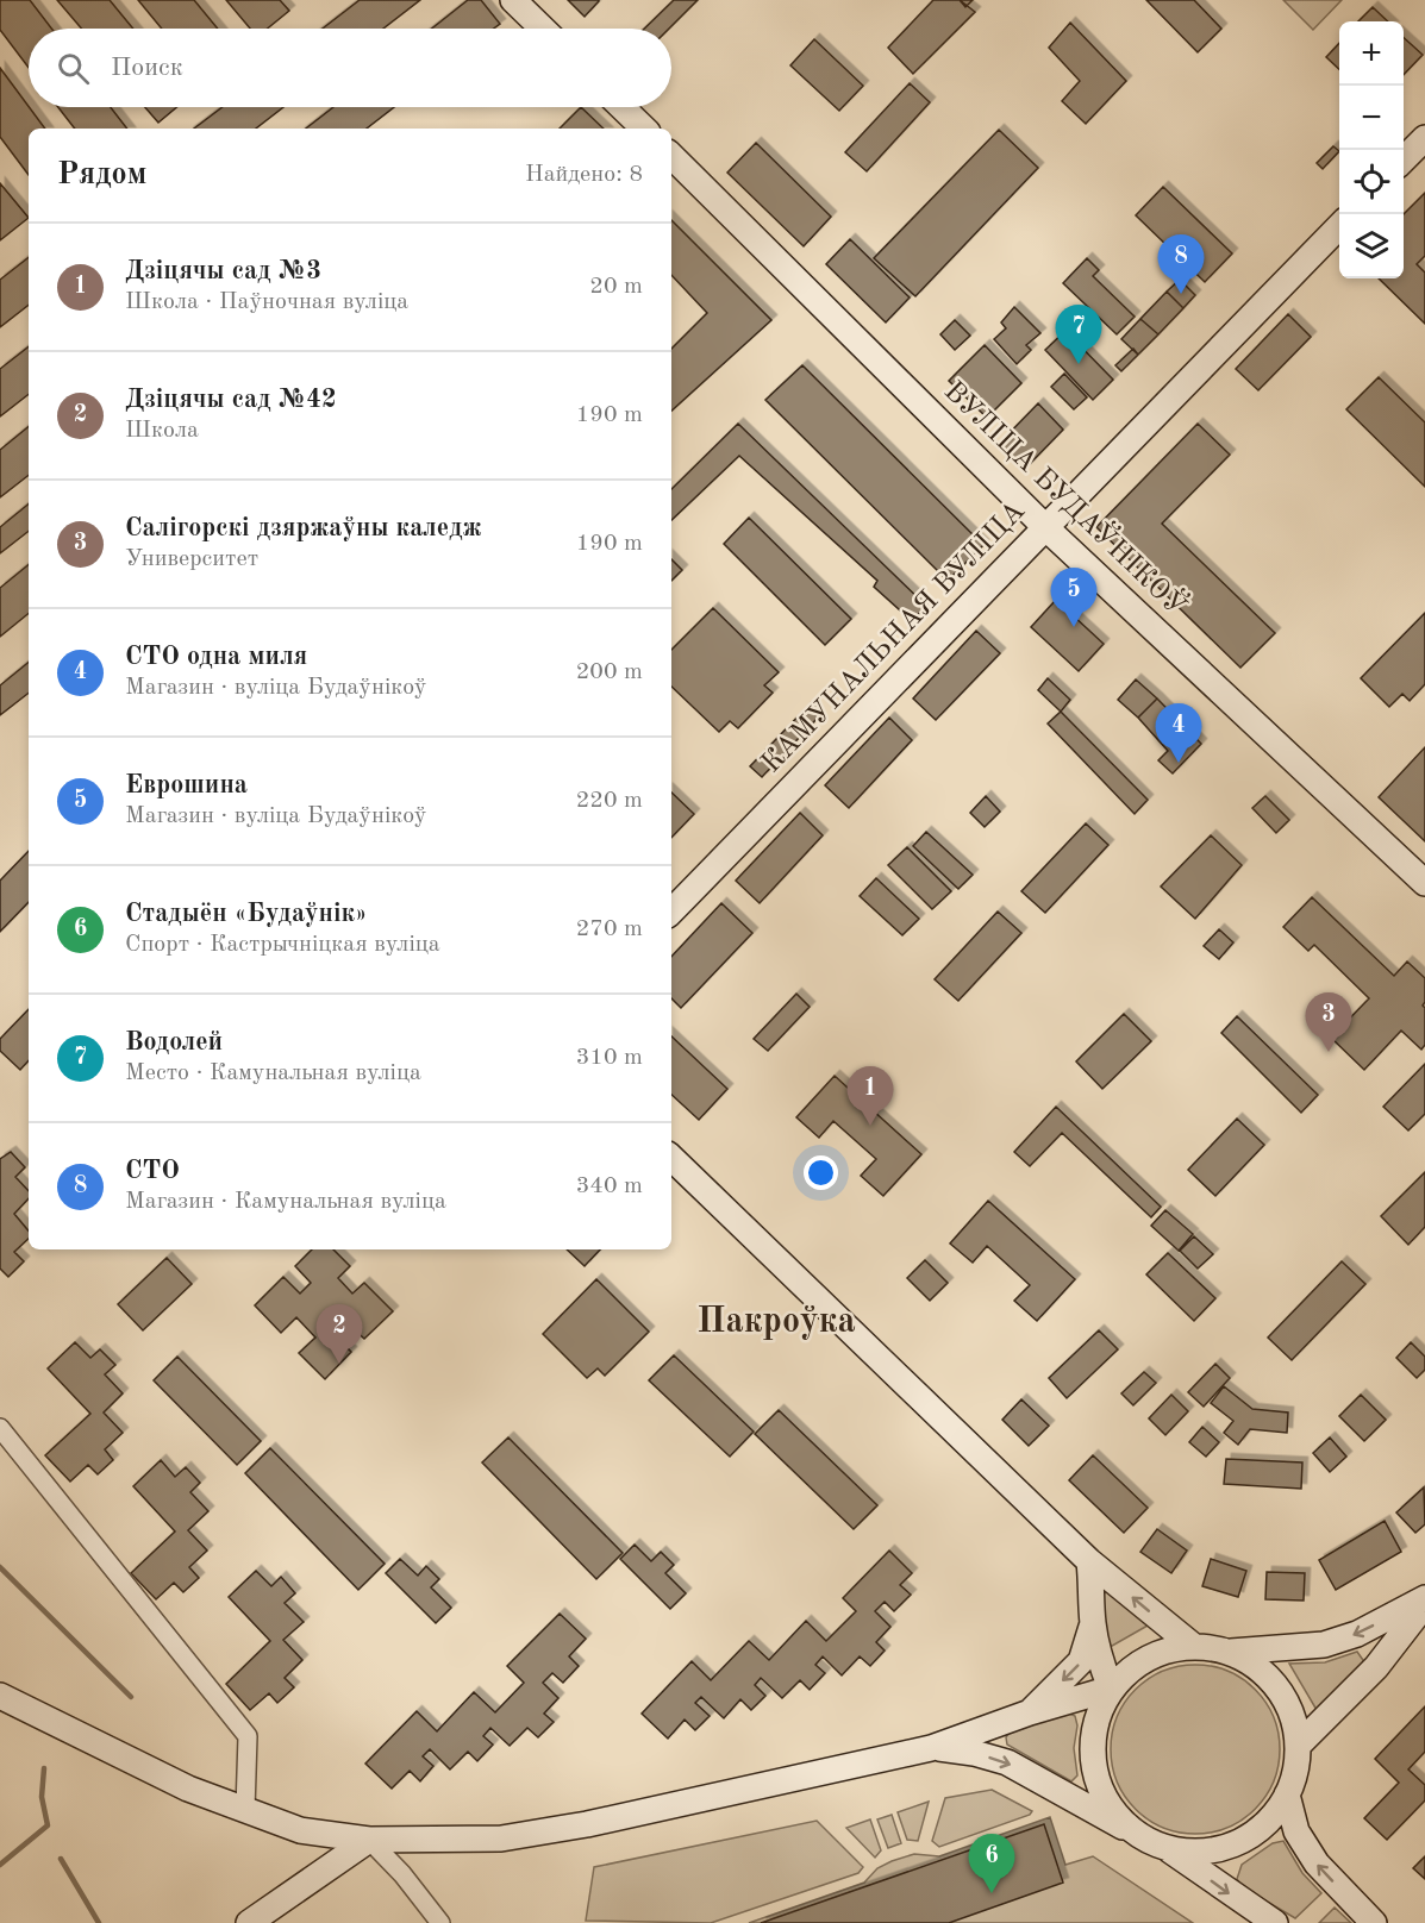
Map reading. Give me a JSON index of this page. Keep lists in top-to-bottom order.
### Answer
{
  "streets": {
    "main road": ["ВУЛІЦА БУДАЎНІКОЎ", "КАМУНАЛЬНАЯ ВУЛІЦА"]
  },
  "crossings": [
    ["ВУЛІЦА БУДАЎНІКОЎ", "КАМУНАЛЬНАЯ ВУЛІЦА"]
  ],
  "districts": ["Пакроўка"],
  "page": {
    "map_buttons": ["+", "−"],
    "search": "Поиск",
    "heading": ["Рядом", "Найдено: 8"],
    "list": [
      {
        "mark": "1",
        "name": "Дзіцячы сад №3",
        "note": "Школа · Паўночная вуліца",
        "value": "20 m"
      },
      {
        "mark": "2",
        "name": "Дзіцячы сад №42",
        "note": "Школа",
        "value": "190 m"
      },
      {
        "mark": "3",
        "name": "Салігорскі дзяржаўны каледж",
        "note": "Университет",
        "value": "190 m"
      },
      {
        "mark": "4",
        "name": "СТО одна миля",
        "note": "Магазин · вуліца Будаўнікоў",
        "value": "200 m"
      },
      {
        "mark": "5",
        "name": "Еврошина",
        "note": "Магазин · вуліца Будаўнікоў",
        "value": "220 m"
      },
      {
        "mark": "6",
        "name": "Стадыён «Будаўнік»",
        "note": "Спорт · Кастрычніцкая вуліца",
        "value": "270 m"
      },
      {
        "mark": "7",
        "name": "Водолей",
        "note": "Место · Камунальная вуліца",
        "value": "310 m"
      },
      {
        "mark": "8",
        "name": "СТО",
        "note": "Магазин · Камунальная вуліца",
        "value": "340 m"
      }
    ],
    "pins": [
      "8",
      "7",
      "5",
      "4",
      "3",
      "1",
      "2",
      "6"
    ]
  }
}
